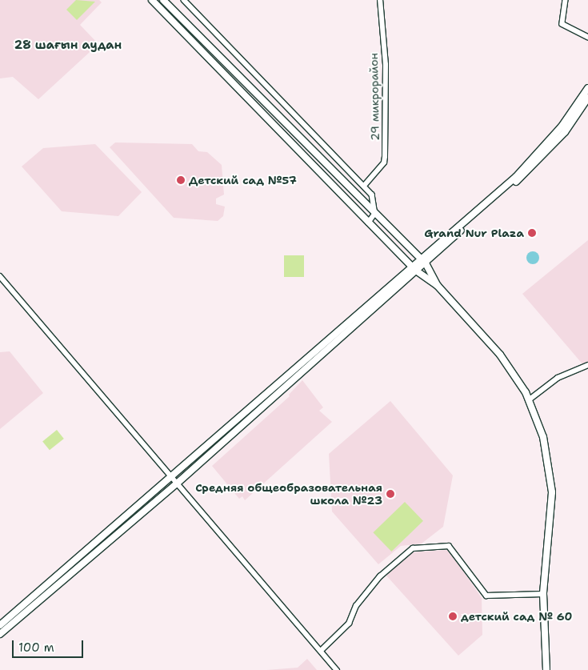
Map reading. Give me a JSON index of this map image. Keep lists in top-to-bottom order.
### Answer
{
  "streets": {
    "street": ["29 микрорайон"]
  },
  "districts": ["28 шағын аудан"],
  "places": [
    "Детский сад №57",
    "Grand Nur Plaza",
    "Средняя общеобразовательная школа №23",
    "детский сад № 60"
  ],
  "scale_bar": "100 m"
}
